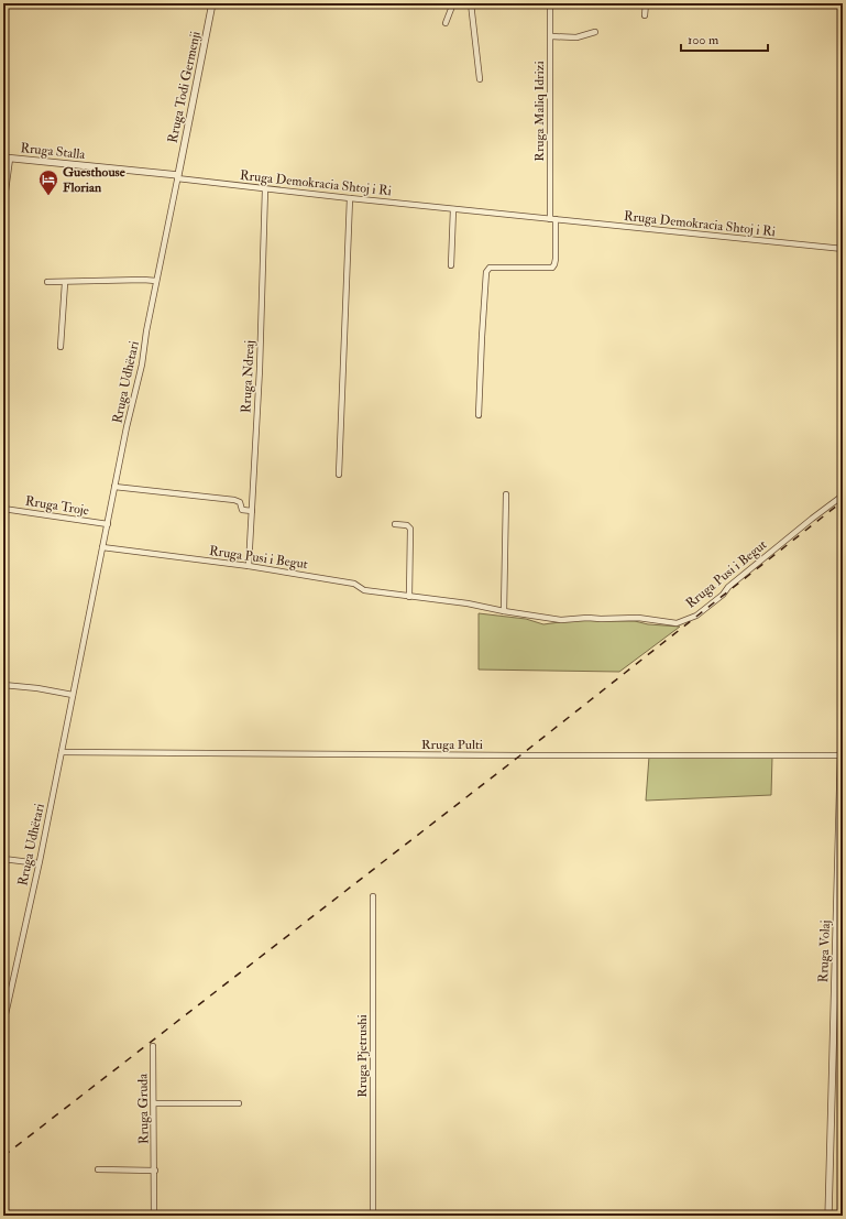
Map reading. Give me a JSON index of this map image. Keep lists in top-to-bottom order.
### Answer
{
  "streets": {
    "street": [
      "Rruga Todi Germenji",
      "Rruga Maliq Idrizi",
      "Rruga Stalla",
      "Rruga Demokracia Shtoj i Ri",
      "Rruga Ndreaj",
      "Rruga Udhëtari",
      "Rruga Troje",
      "Rruga Pusi i Begut",
      "Rruga Pulti",
      "Rruga Volaj",
      "Rruga Pjetrushi",
      "Rruga Gruda"
    ]
  },
  "crossings": [
    ["Rruga Todi Germenji", "Rruga Stalla"],
    ["Rruga Todi Germenji", "Rruga Demokracia Shtoj i Ri"],
    ["Rruga Todi Germenji", "Rruga Udhëtari"],
    ["Rruga Maliq Idrizi", "Rruga Demokracia Shtoj i Ri"],
    ["Rruga Stalla", "Rruga Demokracia Shtoj i Ri"],
    ["Rruga Stalla", "Rruga Udhëtari"],
    ["Rruga Demokracia Shtoj i Ri", "Rruga Ndreaj"],
    ["Rruga Demokracia Shtoj i Ri", "Rruga Udhëtari"],
    ["Rruga Ndreaj", "Rruga Pusi i Begut"],
    ["Rruga Udhëtari", "Rruga Troje"],
    ["Rruga Udhëtari", "Rruga Pusi i Begut"],
    ["Rruga Udhëtari", "Rruga Pulti"],
    ["Rruga Pulti", "Rruga Volaj"]
  ],
  "places": {
    "hotel": ["Guesthouse Florian"]
  },
  "scale_bar": "100 m"
}
